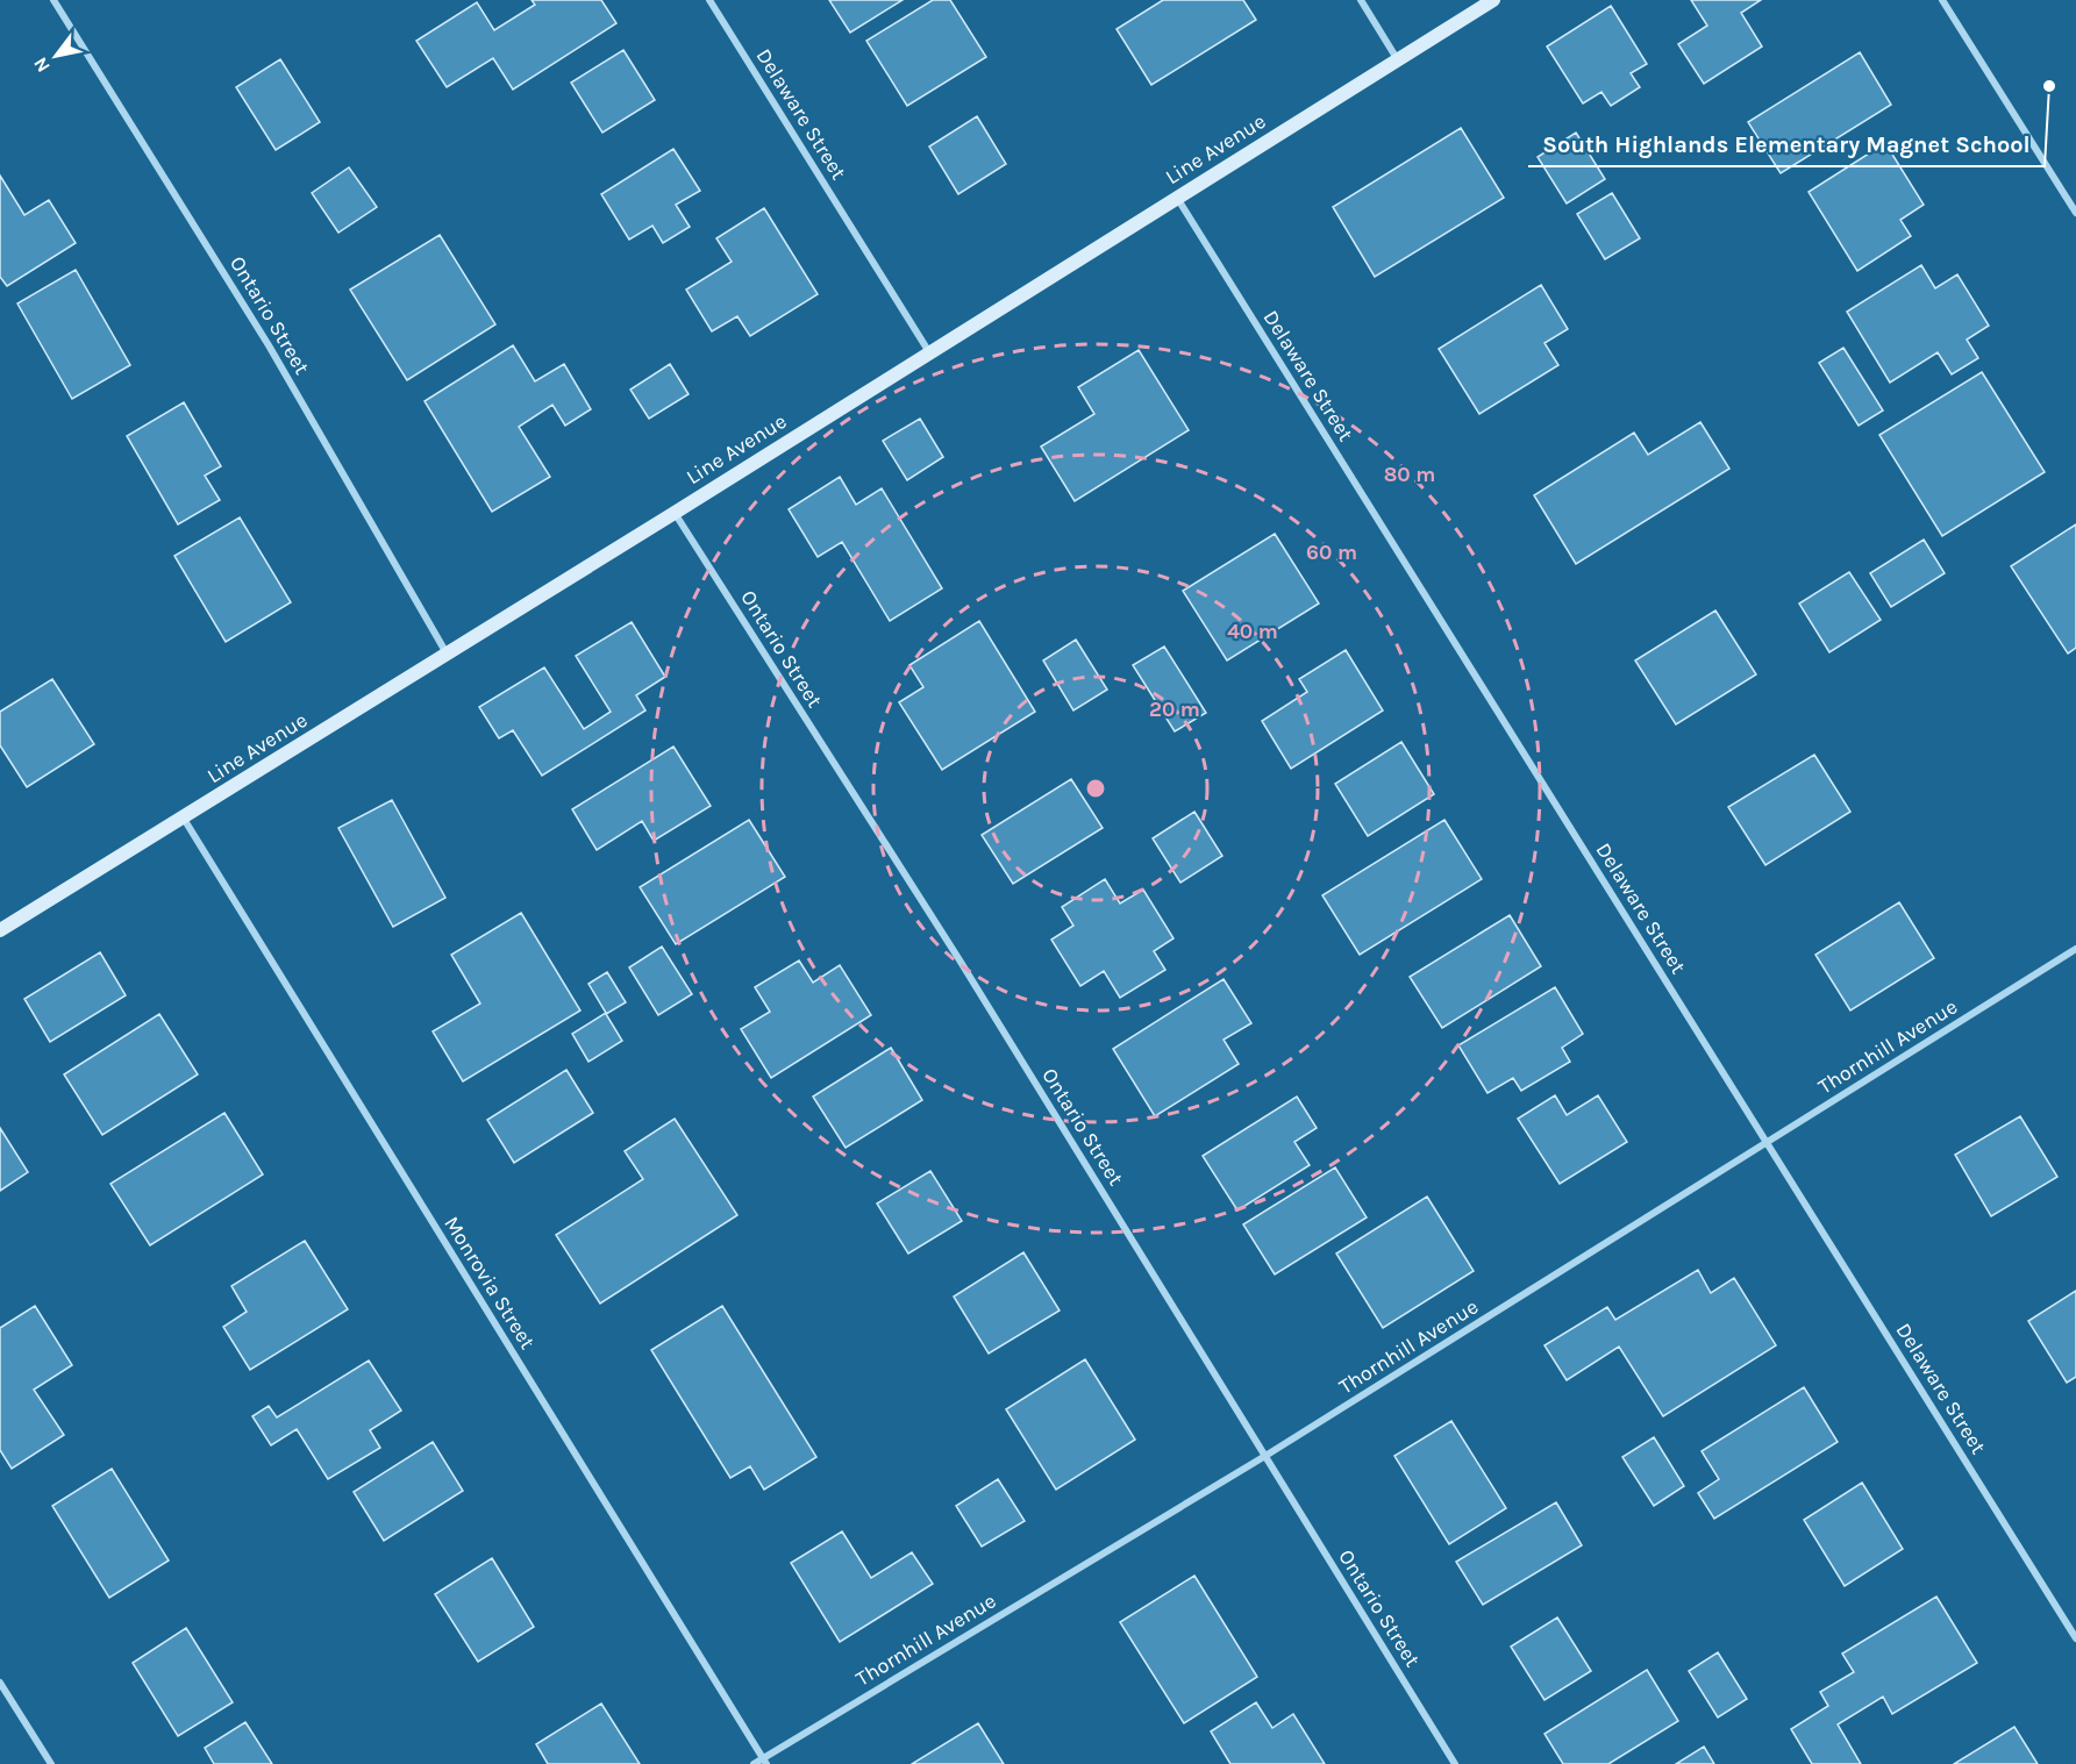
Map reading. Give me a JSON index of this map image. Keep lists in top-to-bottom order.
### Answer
{
  "streets": {
    "main road": ["Line Avenue"],
    "street": [
      "Delaware Street",
      "Ontario Street",
      "Thornhill Avenue",
      "Monrovia Street"
    ]
  },
  "crossings": [
    ["Delaware Street", "Line Avenue"],
    ["Delaware Street", "Thornhill Avenue"],
    ["Line Avenue", "Ontario Street"],
    ["Line Avenue", "Monrovia Street"],
    ["Ontario Street", "Thornhill Avenue"],
    ["Thornhill Avenue", "Monrovia Street"]
  ],
  "places": ["South Highlands Elementary Magnet School"],
  "north": "bottom left",
  "rings": [
    "80 m",
    "60 m",
    "40 m",
    "20 m"
  ]
}
